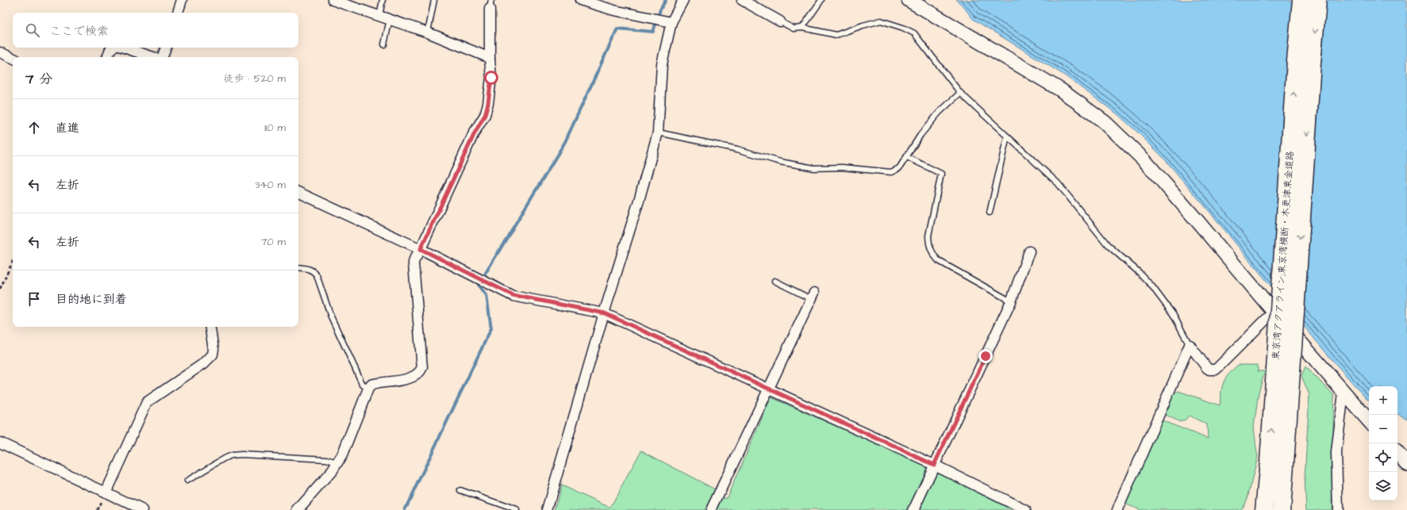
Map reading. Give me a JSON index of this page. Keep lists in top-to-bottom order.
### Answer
{
  "streets": {
    "highway": ["東京湾アクアライン;東京湾横断・木更津東金道路"]
  },
  "page": {
    "search": "ここで検索",
    "heading": ["7 分", "徒歩 · 520 m"],
    "list": [
      ["直進", "110 m"],
      ["左折", "340 m"],
      ["左折", "70 m"],
      "目的地に到着"
    ],
    "map_buttons": ["+", "−"]
  }
}
